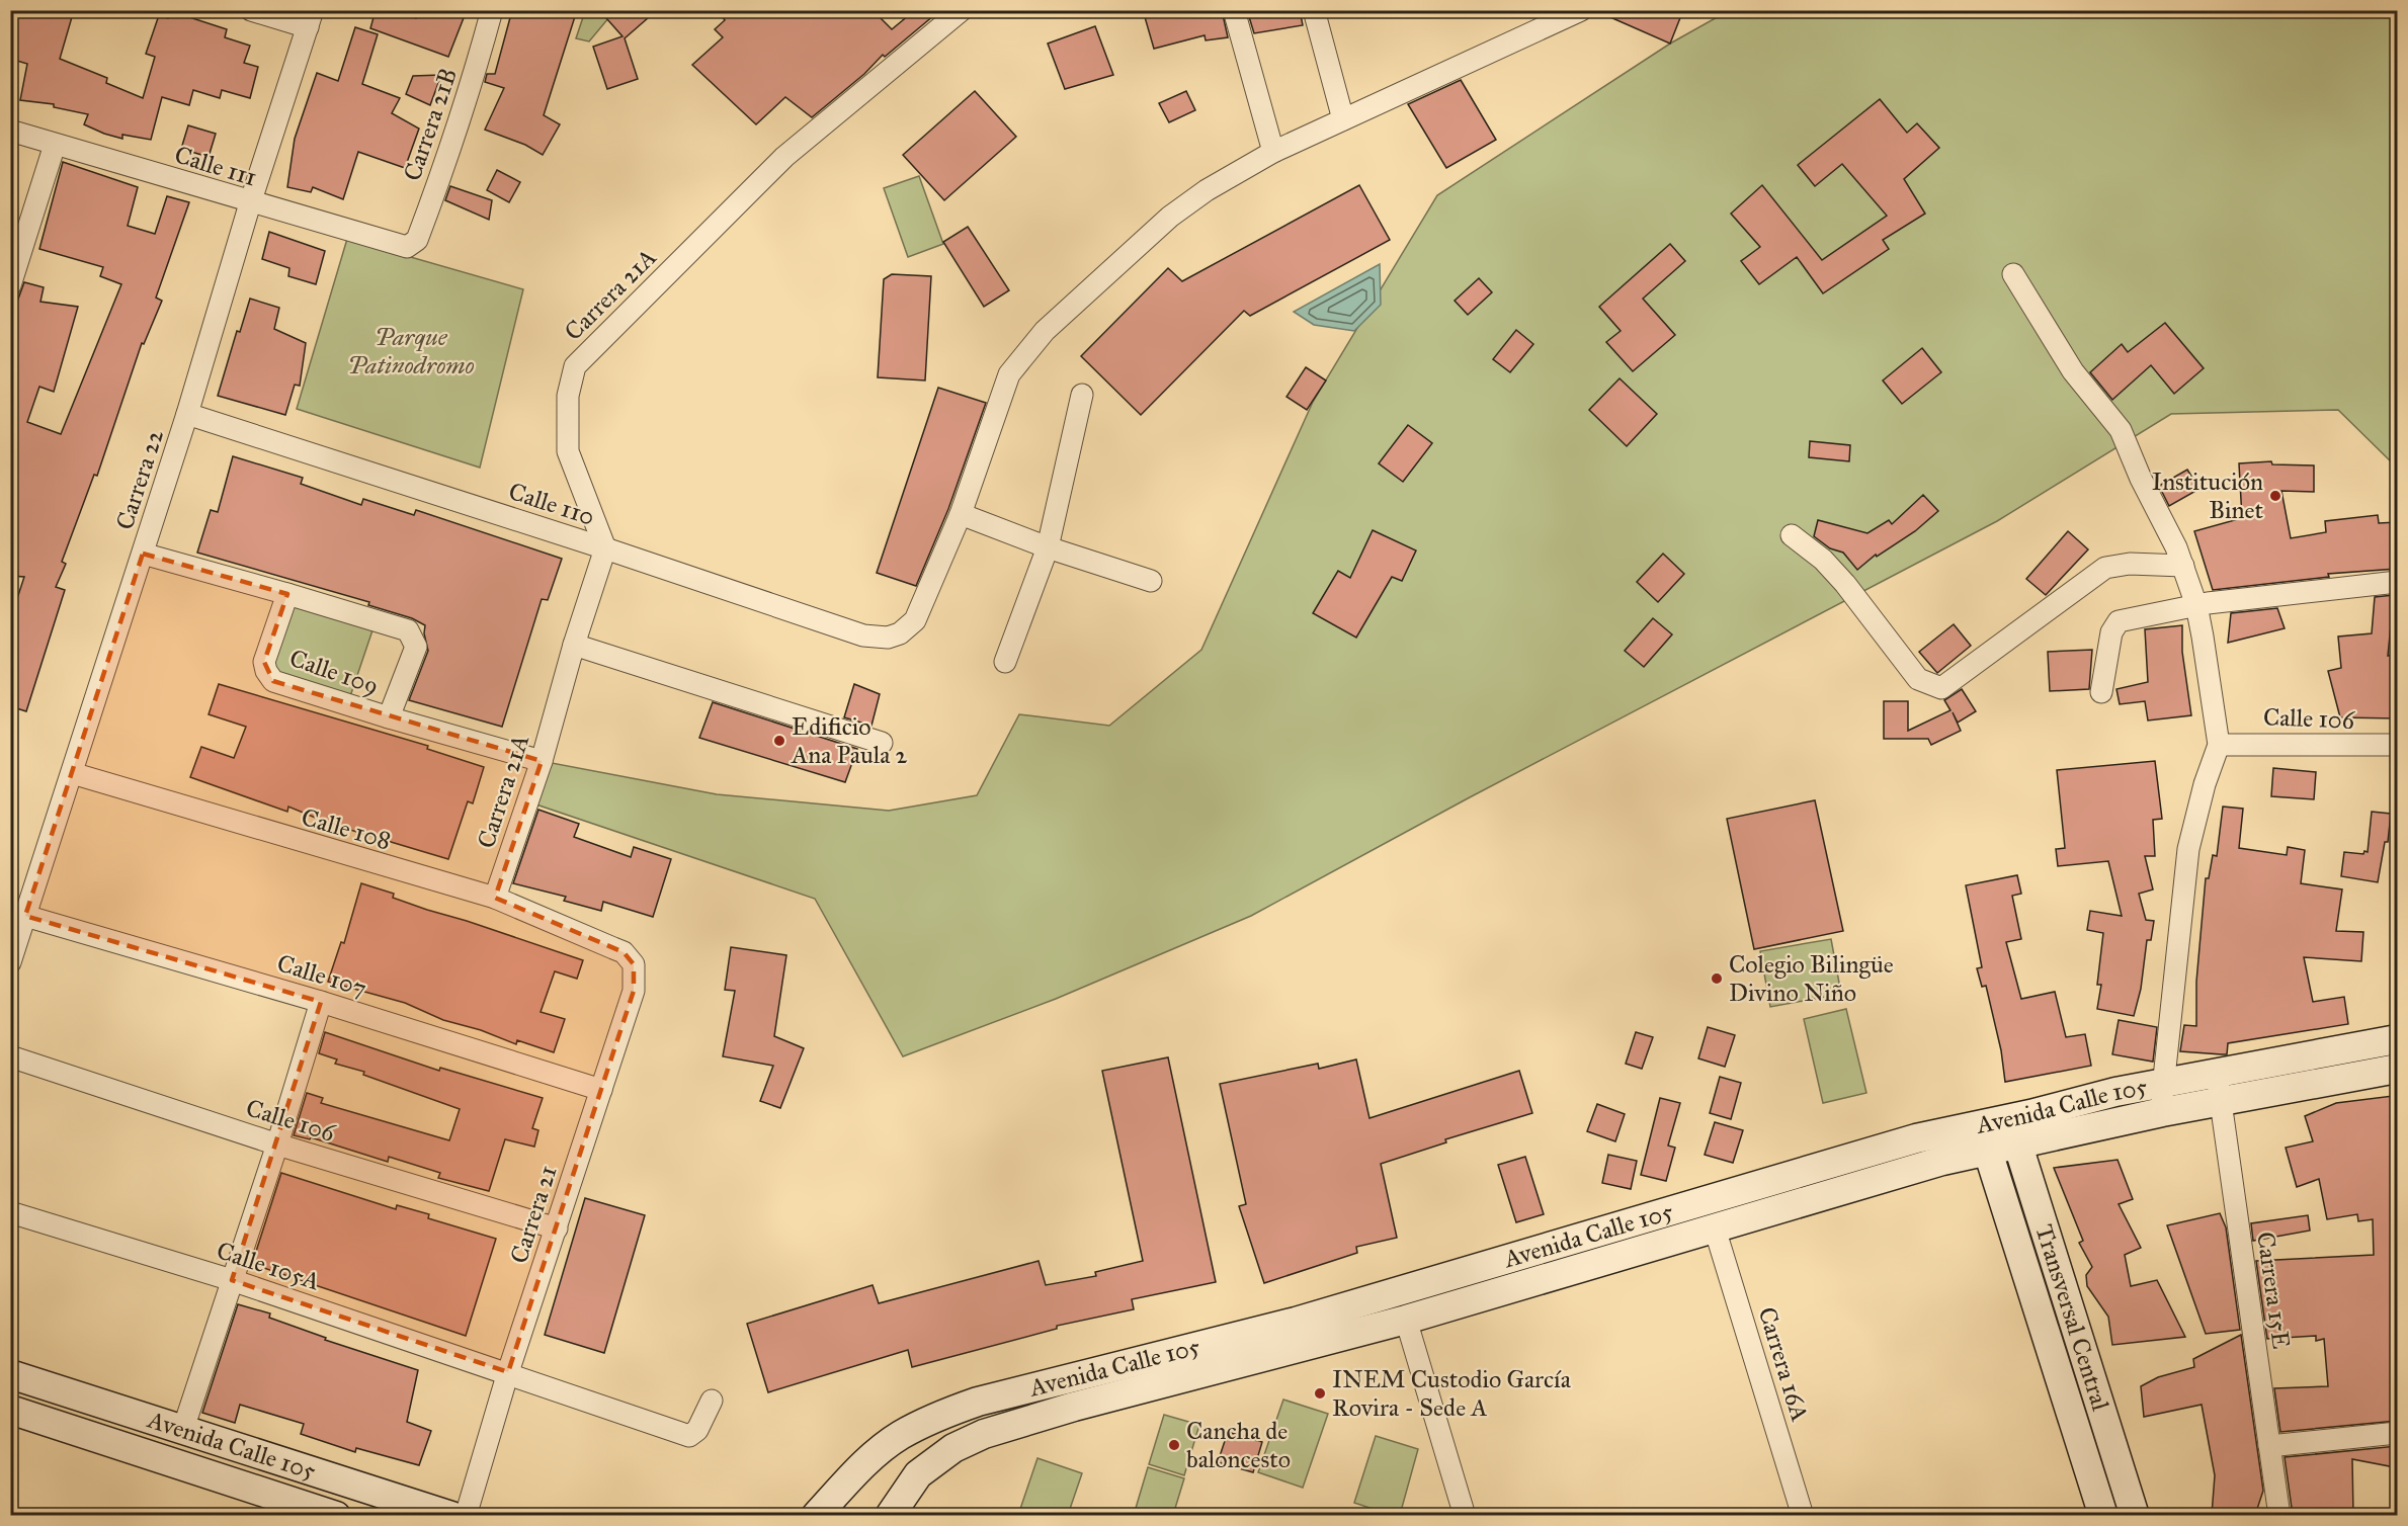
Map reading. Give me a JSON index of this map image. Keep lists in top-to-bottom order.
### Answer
{
  "streets": {
    "main road": ["Avenida Calle 105", "Transversal Central"],
    "street": [
      "Carrera 21B",
      "Calle 111",
      "Carrera 21A",
      "Carrera 22",
      "Calle 110",
      "Calle 109",
      "Calle 106",
      "Calle 108",
      "Calle 107",
      "Carrera 21",
      "Calle 105A",
      "Carrera 15E",
      "Carrera 16A"
    ]
  },
  "crossings": [
    ["Carrera 21B", "Calle 111"],
    ["Calle 111", "Carrera 22"],
    ["Carrera 21A", "Calle 110"],
    ["Carrera 21A", "Calle 109"],
    ["Carrera 21A", "Calle 108"],
    ["Carrera 22", "Calle 110"],
    ["Carrera 22", "Calle 108"],
    ["Carrera 22", "Calle 107"],
    ["Calle 106", "Carrera 21"],
    ["Calle 108", "Carrera 21"],
    ["Calle 107", "Carrera 21"],
    ["Avenida Calle 105", "Carrera 15E"],
    ["Avenida Calle 105", "Transversal Central"],
    ["Avenida Calle 105", "Carrera 16A"],
    ["Carrera 21", "Calle 105A"]
  ],
  "parks": ["Parque Patinodromo"],
  "places": [
    "Institución Binet",
    "Edificio Ana Paula 2",
    "Colegio Bilingüe Divino Niño",
    "INEM Custodio García Rovira - Sede A",
    "Cancha de baloncesto"
  ]
}
